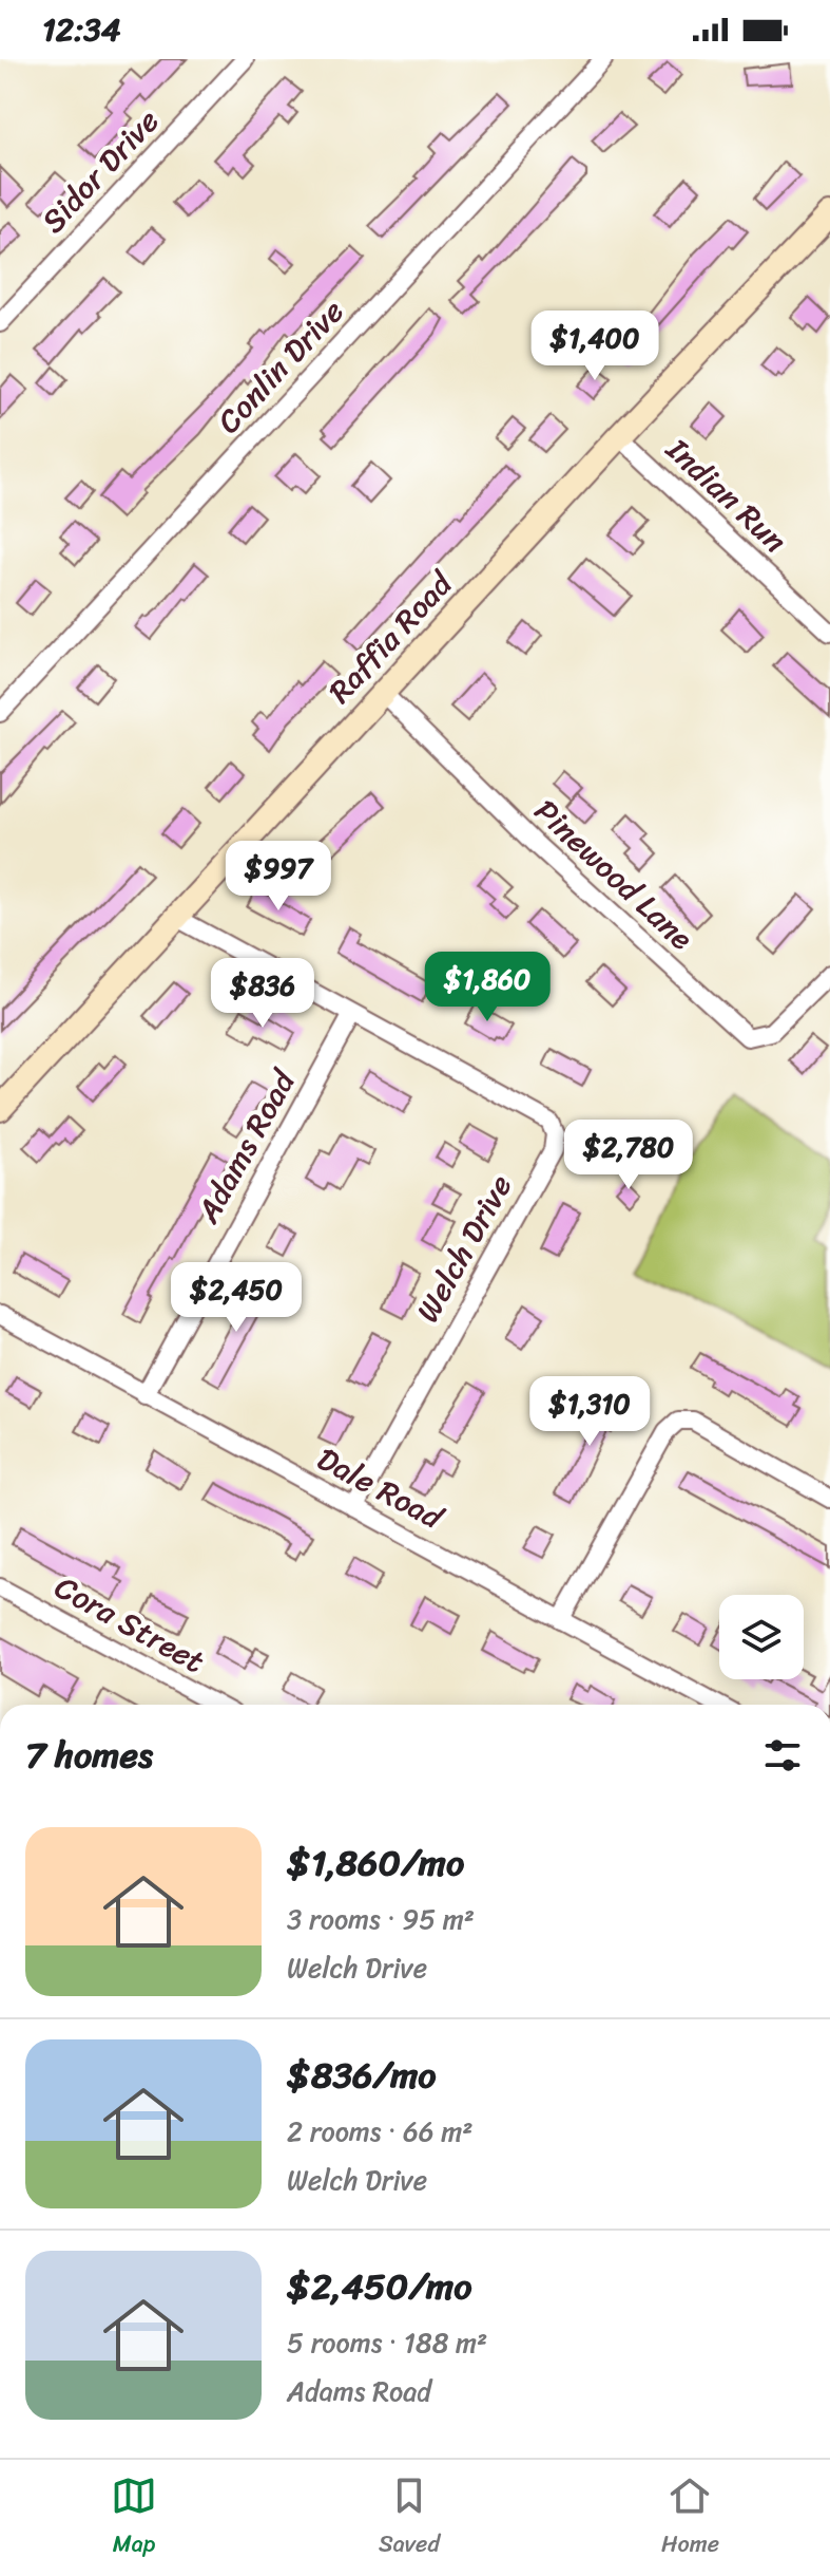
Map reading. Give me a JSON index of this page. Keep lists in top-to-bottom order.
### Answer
{
  "streets": {
    "main road": ["Raffia Road"],
    "street": [
      "Sidor Drive",
      "Conlin Drive",
      "Indian Run",
      "Pinewood Lane",
      "Adams Road",
      "Welch Drive",
      "Dale Road",
      "Cora Street"
    ]
  },
  "crossings": [
    ["Indian Run", "Raffia Road"],
    ["Raffia Road", "Pinewood Lane"],
    ["Raffia Road", "Welch Drive"],
    ["Adams Road", "Welch Drive"],
    ["Adams Road", "Dale Road"],
    ["Welch Drive", "Dale Road"]
  ],
  "page": {
    "status": "12:34",
    "price": [
      "$1,400",
      "$997",
      "$1,860",
      "$836",
      "$2,780",
      "$2,450",
      "$1,310"
    ],
    "heading": "7 homes",
    "list": [
      {
        "name": "$1,860/mo",
        "note": "3 rooms · 95 m² · Welch Drive"
      },
      {
        "name": "$836/mo",
        "note": "2 rooms · 66 m² · Welch Drive"
      },
      {
        "name": "$2,450/mo",
        "note": "5 rooms · 188 m² · Adams Road"
      }
    ],
    "tabs": ["Map", "Saved", "Home"]
  }
}
